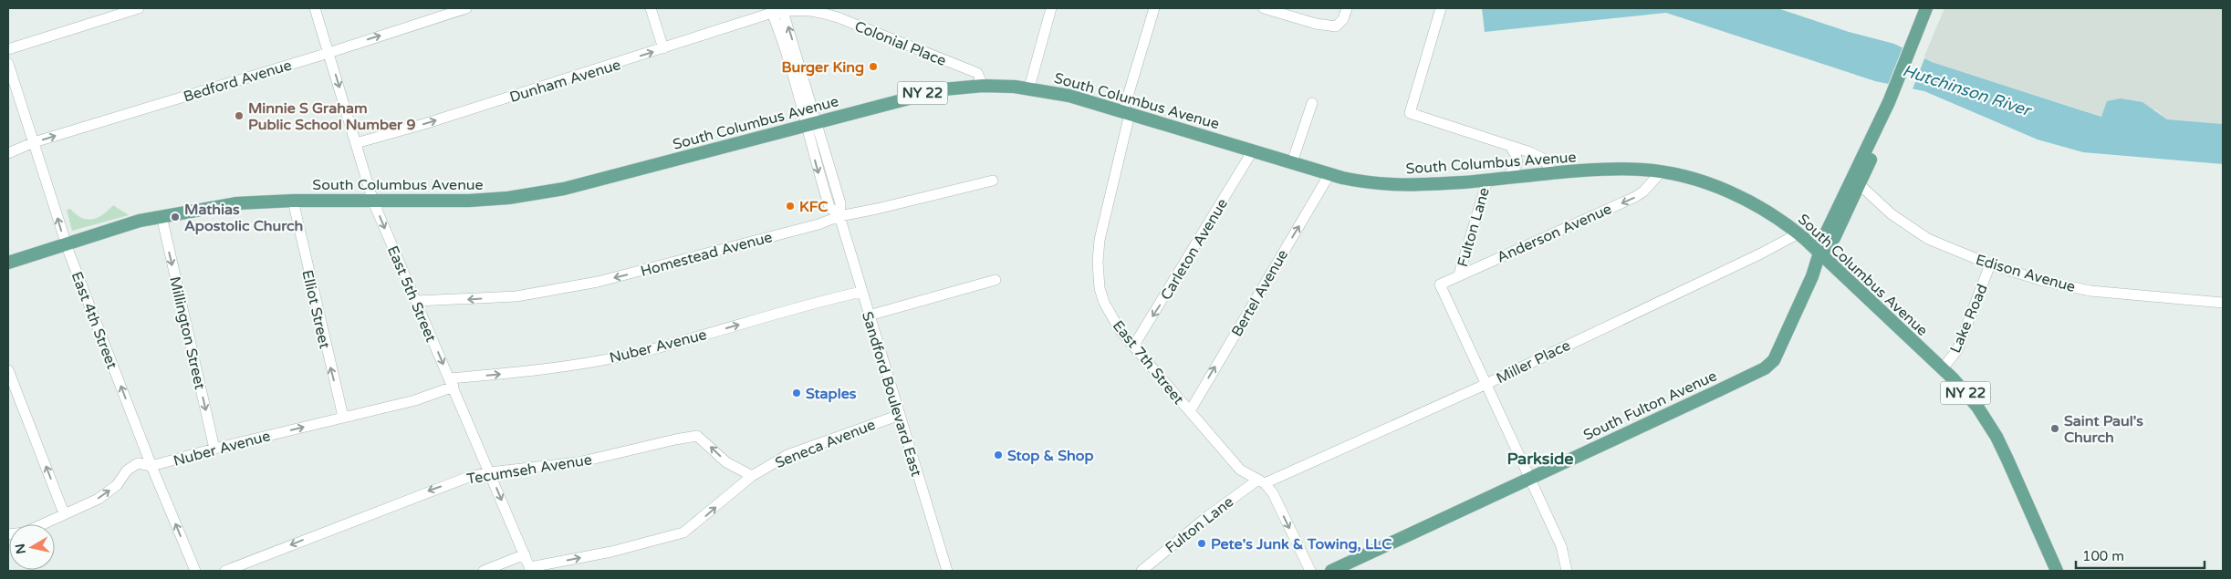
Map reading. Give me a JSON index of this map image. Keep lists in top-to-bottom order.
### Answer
{
  "streets": {
    "main road": ["NY 22", "South Columbus Avenue", "South Fulton Avenue"],
    "street": [
      "Colonial Place",
      "Bedford Avenue",
      "Dunham Avenue",
      "Fulton Lane",
      "Anderson Avenue",
      "Carleton Avenue",
      "Homestead Avenue",
      "Edison Avenue",
      "Bertel Avenue",
      "East 5th Street",
      "Elliot Street",
      "Lake Road",
      "East 4th Street",
      "Millington Street",
      "Nuber Avenue",
      "Miller Place",
      "East 7th Street",
      "Sandford Boulevard East",
      "Seneca Avenue",
      "Tecumseh Avenue"
    ]
  },
  "crossings": [
    ["Colonial Place", "Dunham Avenue"],
    ["Colonial Place", "South Columbus Avenue"],
    ["Colonial Place", "Sandford Boulevard East"],
    ["Bedford Avenue", "East 5th Street"],
    ["Bedford Avenue", "East 4th Street"],
    ["Dunham Avenue", "East 5th Street"],
    ["Dunham Avenue", "Sandford Boulevard East"],
    ["South Columbus Avenue", "Fulton Lane"],
    ["South Columbus Avenue", "Anderson Avenue"],
    ["South Columbus Avenue", "Carleton Avenue"],
    ["South Columbus Avenue", "Bertel Avenue"],
    ["South Columbus Avenue", "East 5th Street"],
    ["South Columbus Avenue", "Elliot Street"],
    ["South Columbus Avenue", "Lake Road"],
    ["South Columbus Avenue", "East 4th Street"],
    ["South Columbus Avenue", "Millington Street"],
    ["South Columbus Avenue", "Miller Place"],
    ["South Columbus Avenue", "East 7th Street"],
    ["South Columbus Avenue", "Sandford Boulevard East"],
    ["South Columbus Avenue", "South Fulton Avenue"],
    ["Fulton Lane", "Anderson Avenue"],
    ["Fulton Lane", "Miller Place"],
    ["Fulton Lane", "East 7th Street"],
    ["Anderson Avenue", "Miller Place"],
    ["Carleton Avenue", "East 7th Street"],
    ["Homestead Avenue", "East 5th Street"],
    ["Homestead Avenue", "Sandford Boulevard East"],
    ["Edison Avenue", "Lake Road"],
    ["Edison Avenue", "South Fulton Avenue"],
    ["Bertel Avenue", "East 7th Street"],
    ["East 5th Street", "Nuber Avenue"],
    ["East 5th Street", "Seneca Avenue"],
    ["East 5th Street", "Tecumseh Avenue"],
    ["Elliot Street", "Nuber Avenue"],
    ["East 4th Street", "Nuber Avenue"],
    ["Millington Street", "Nuber Avenue"],
    ["Nuber Avenue", "Sandford Boulevard East"],
    ["Miller Place", "East 7th Street"],
    ["Sandford Boulevard East", "Seneca Avenue"],
    ["Seneca Avenue", "Tecumseh Avenue"]
  ],
  "one_way": [
    "Bedford Avenue",
    "Dunham Avenue",
    "Anderson Avenue",
    "Carleton Avenue",
    "Homestead Avenue",
    "Bertel Avenue",
    "East 5th Street",
    "Elliot Street",
    "East 4th Street",
    "Millington Street",
    "Nuber Avenue",
    "Seneca Avenue",
    "Tecumseh Avenue"
  ],
  "districts": ["Parkside"],
  "water": ["Hutchinson River"],
  "places": [
    "Burger King",
    "Minnie S Graham Public School Number 9",
    "KFC",
    "Mathias Apostolic Church",
    "Staples",
    "Saint Paul's Church",
    "Stop & Shop",
    "Pete's Junk & Towing, LLC"
  ],
  "scale_bar": "100 m",
  "north": "left"
}
